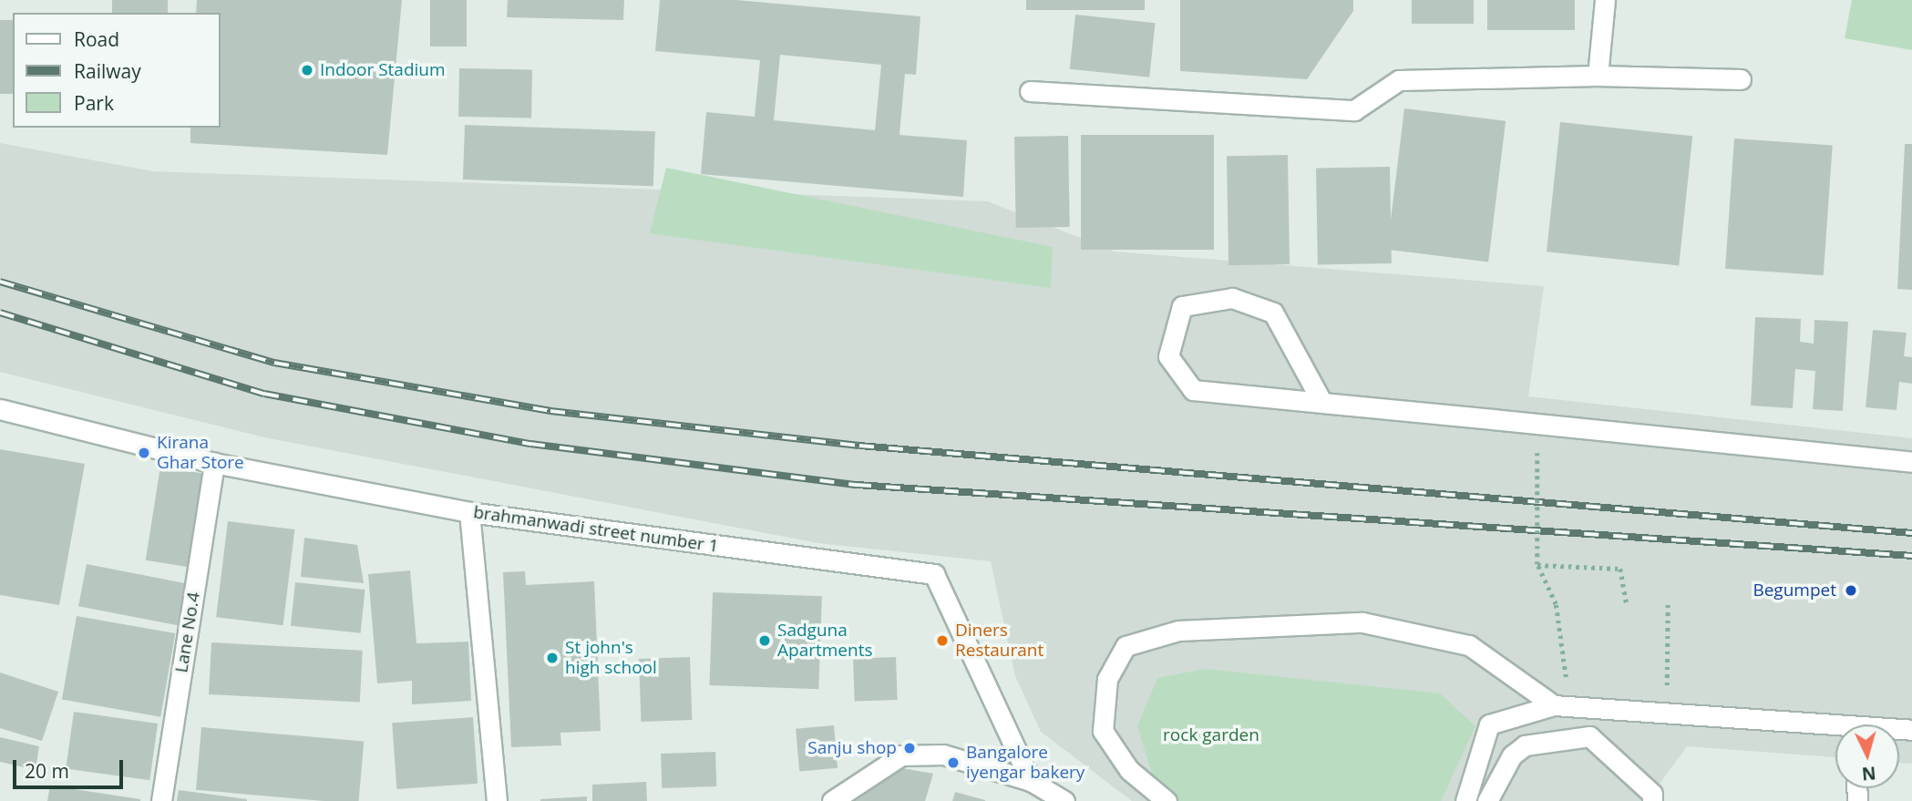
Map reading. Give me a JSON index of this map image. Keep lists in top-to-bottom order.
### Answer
{
  "streets": {
    "street": ["brahmanwadi street number 1", "Lane No.4"]
  },
  "crossings": [
    ["brahmanwadi street number 1", "Lane No.4"]
  ],
  "parks": ["rock garden"],
  "places": [
    "Indoor Stadium",
    "Kirana Ghar Store",
    "Begumpet",
    "Sadguna Apartments",
    "Diners Restaurant",
    "St john's high school",
    "Sanju shop",
    "Bangalore iyengar bakery"
  ],
  "legend": ["Road", "Railway", "Park"],
  "scale_bar": "20 m",
  "north": "bottom"
}
